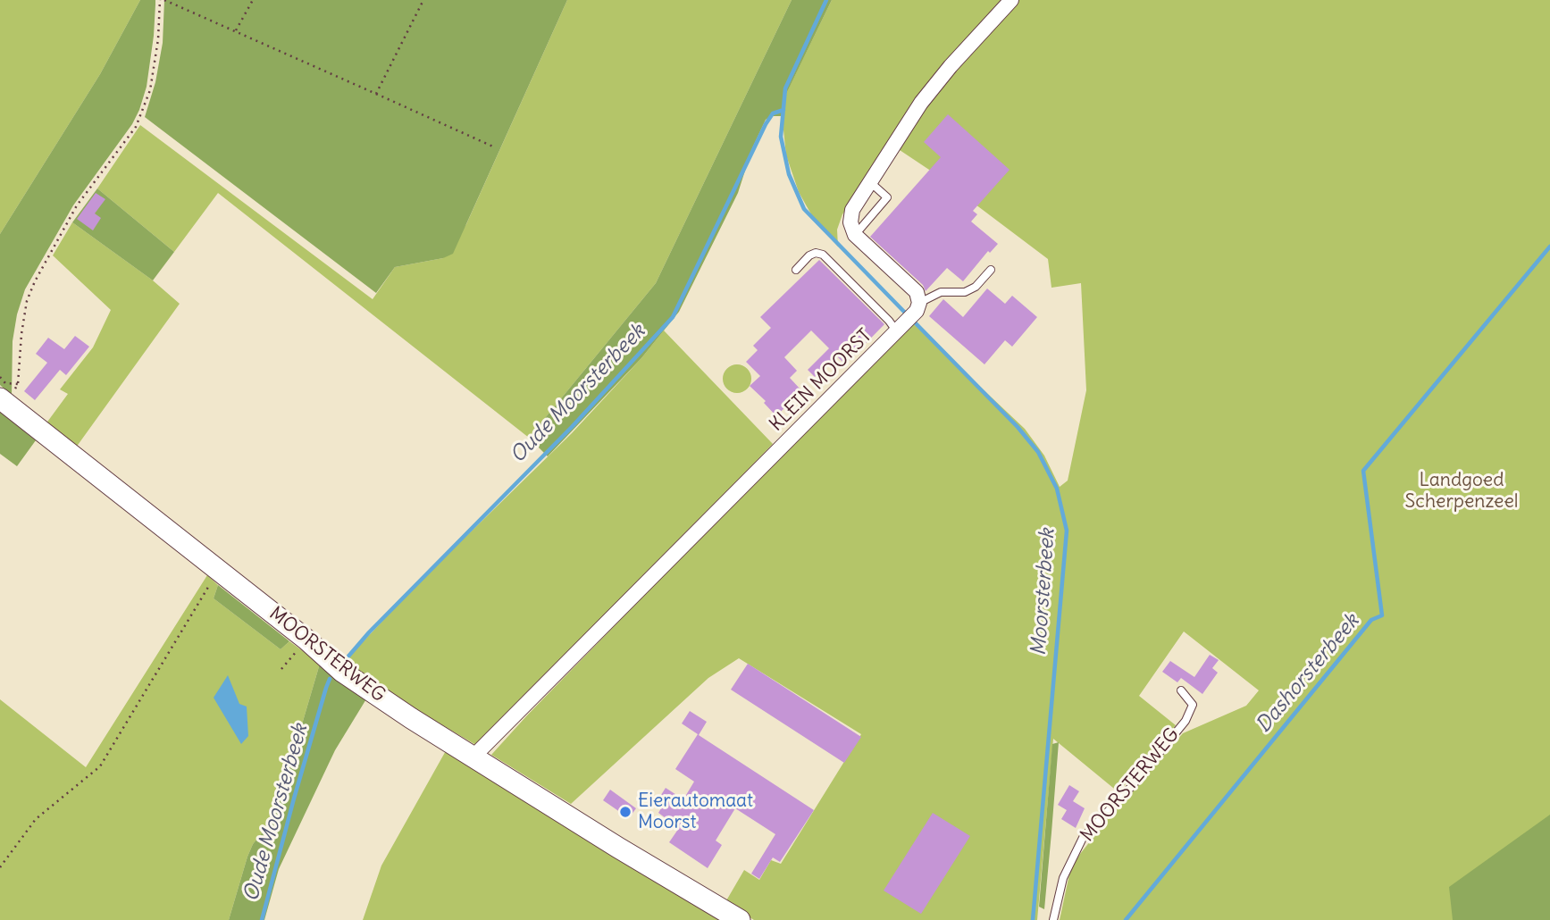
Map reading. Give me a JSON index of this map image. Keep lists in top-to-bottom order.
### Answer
{
  "streets": {
    "street": ["KLEIN MOORST", "MOORSTERWEG"]
  },
  "crossings": [
    ["KLEIN MOORST", "MOORSTERWEG"]
  ],
  "water": ["Oude Moorsterbeek", "Moorsterbeek", "Dashorsterbeek"],
  "parks": ["Landgoed Scherpenzeel"],
  "places": ["Eierautomaat Moorst"]
}
